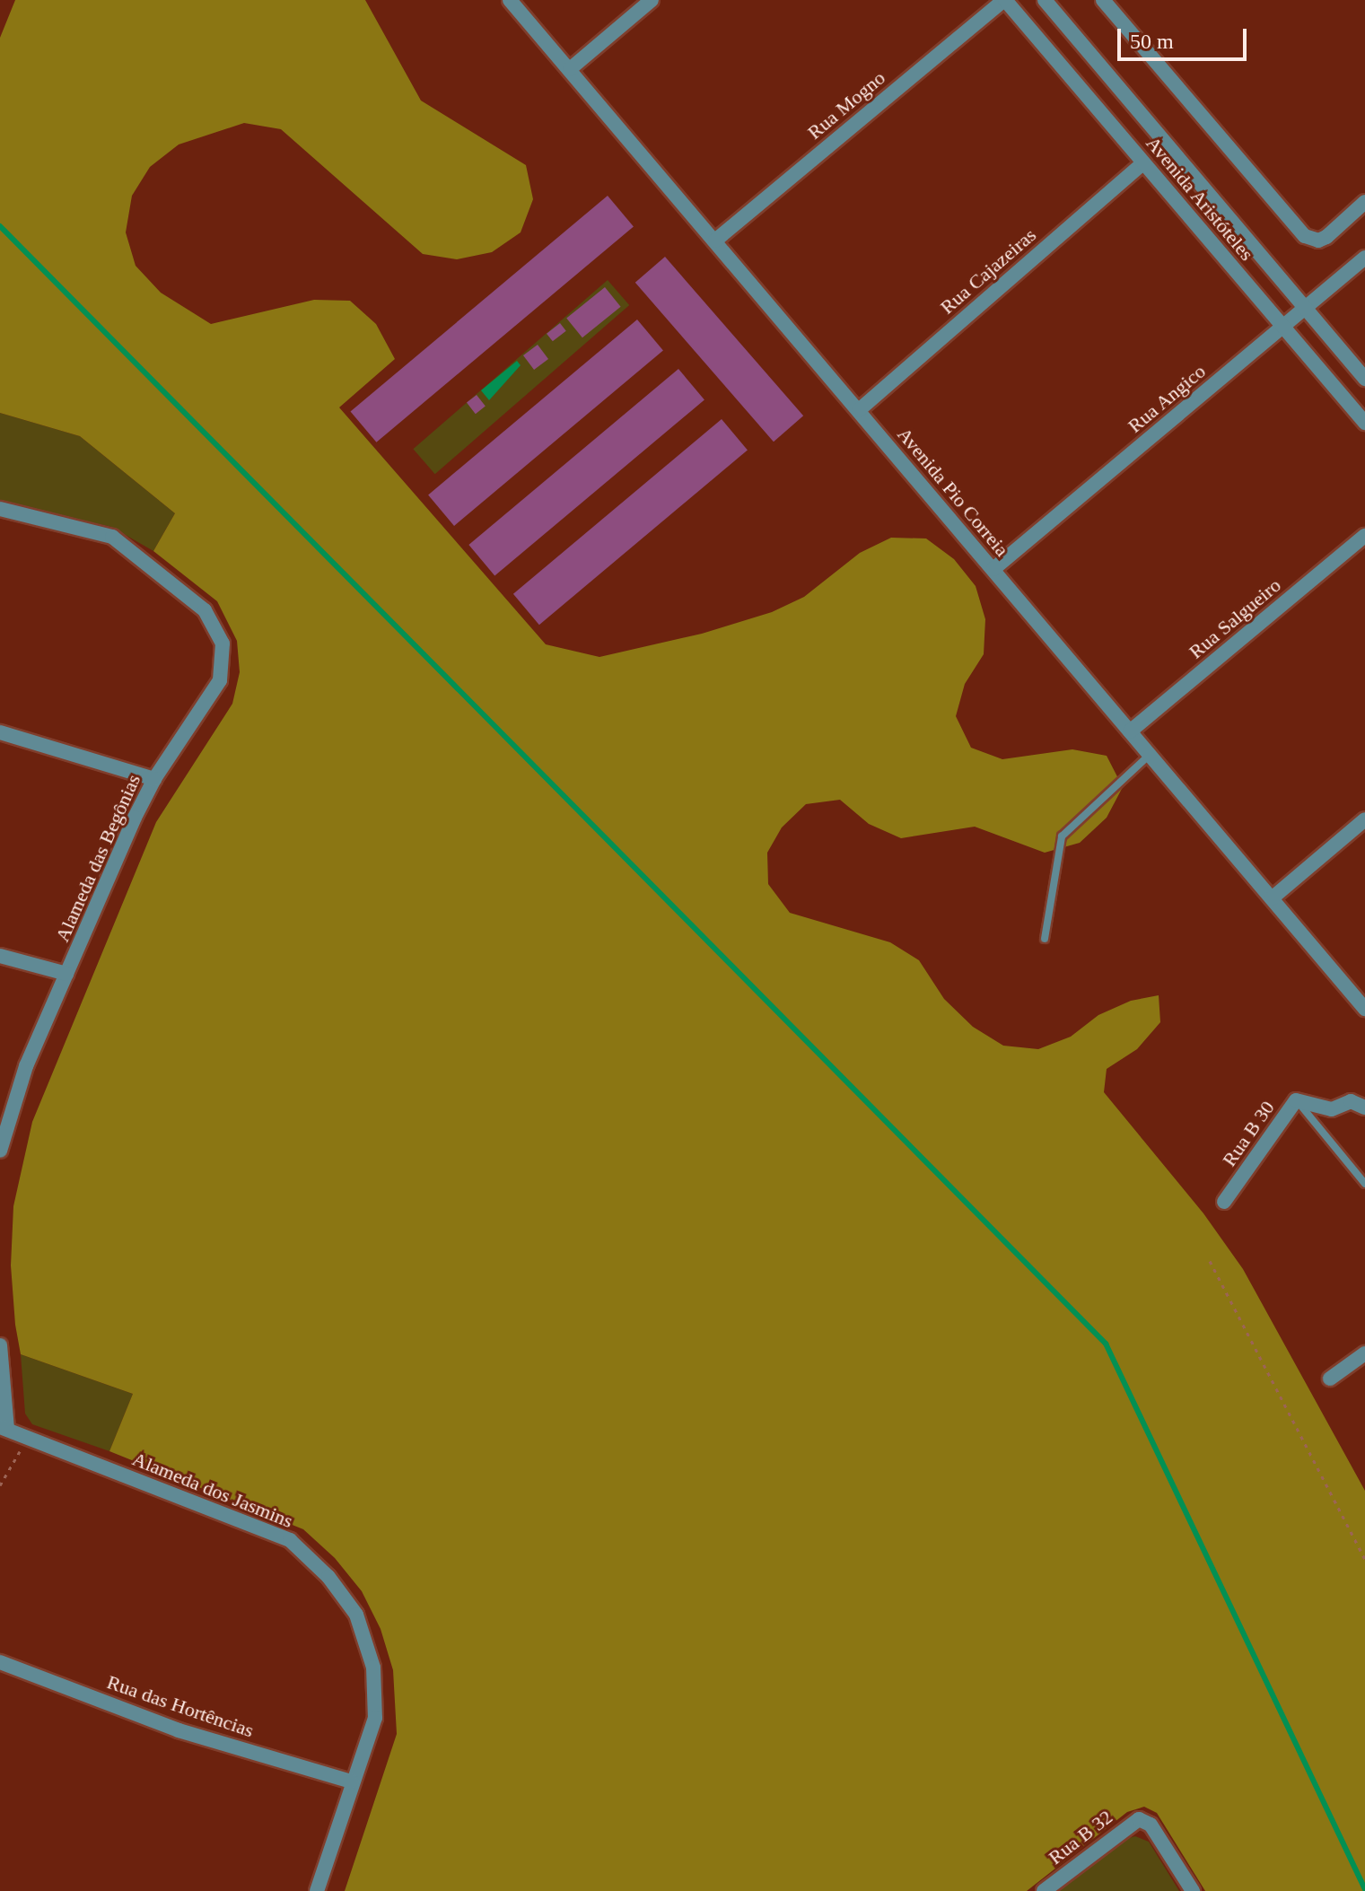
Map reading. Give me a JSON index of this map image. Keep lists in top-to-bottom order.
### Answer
{
  "streets": {
    "street": [
      "Rua Mogno",
      "Avenida Aristóteles",
      "Rua Cajazeiras",
      "Rua Angico",
      "Avenida Pio Correia",
      "Rua Salgueiro",
      "Alameda das Begônias",
      "Rua B 30",
      "Alameda dos Jasmins",
      "Rua das Hortências",
      "Rua B 32"
    ]
  },
  "crossings": [
    ["Rua Mogno", "Avenida Aristóteles"],
    ["Rua Mogno", "Avenida Pio Correia"],
    ["Avenida Aristóteles", "Rua Cajazeiras"],
    ["Avenida Aristóteles", "Rua Angico"],
    ["Rua Cajazeiras", "Avenida Pio Correia"],
    ["Rua Angico", "Avenida Pio Correia"],
    ["Avenida Pio Correia", "Rua Salgueiro"],
    ["Alameda dos Jasmins", "Rua das Hortências"]
  ],
  "scale_bar": "50 m"
}
